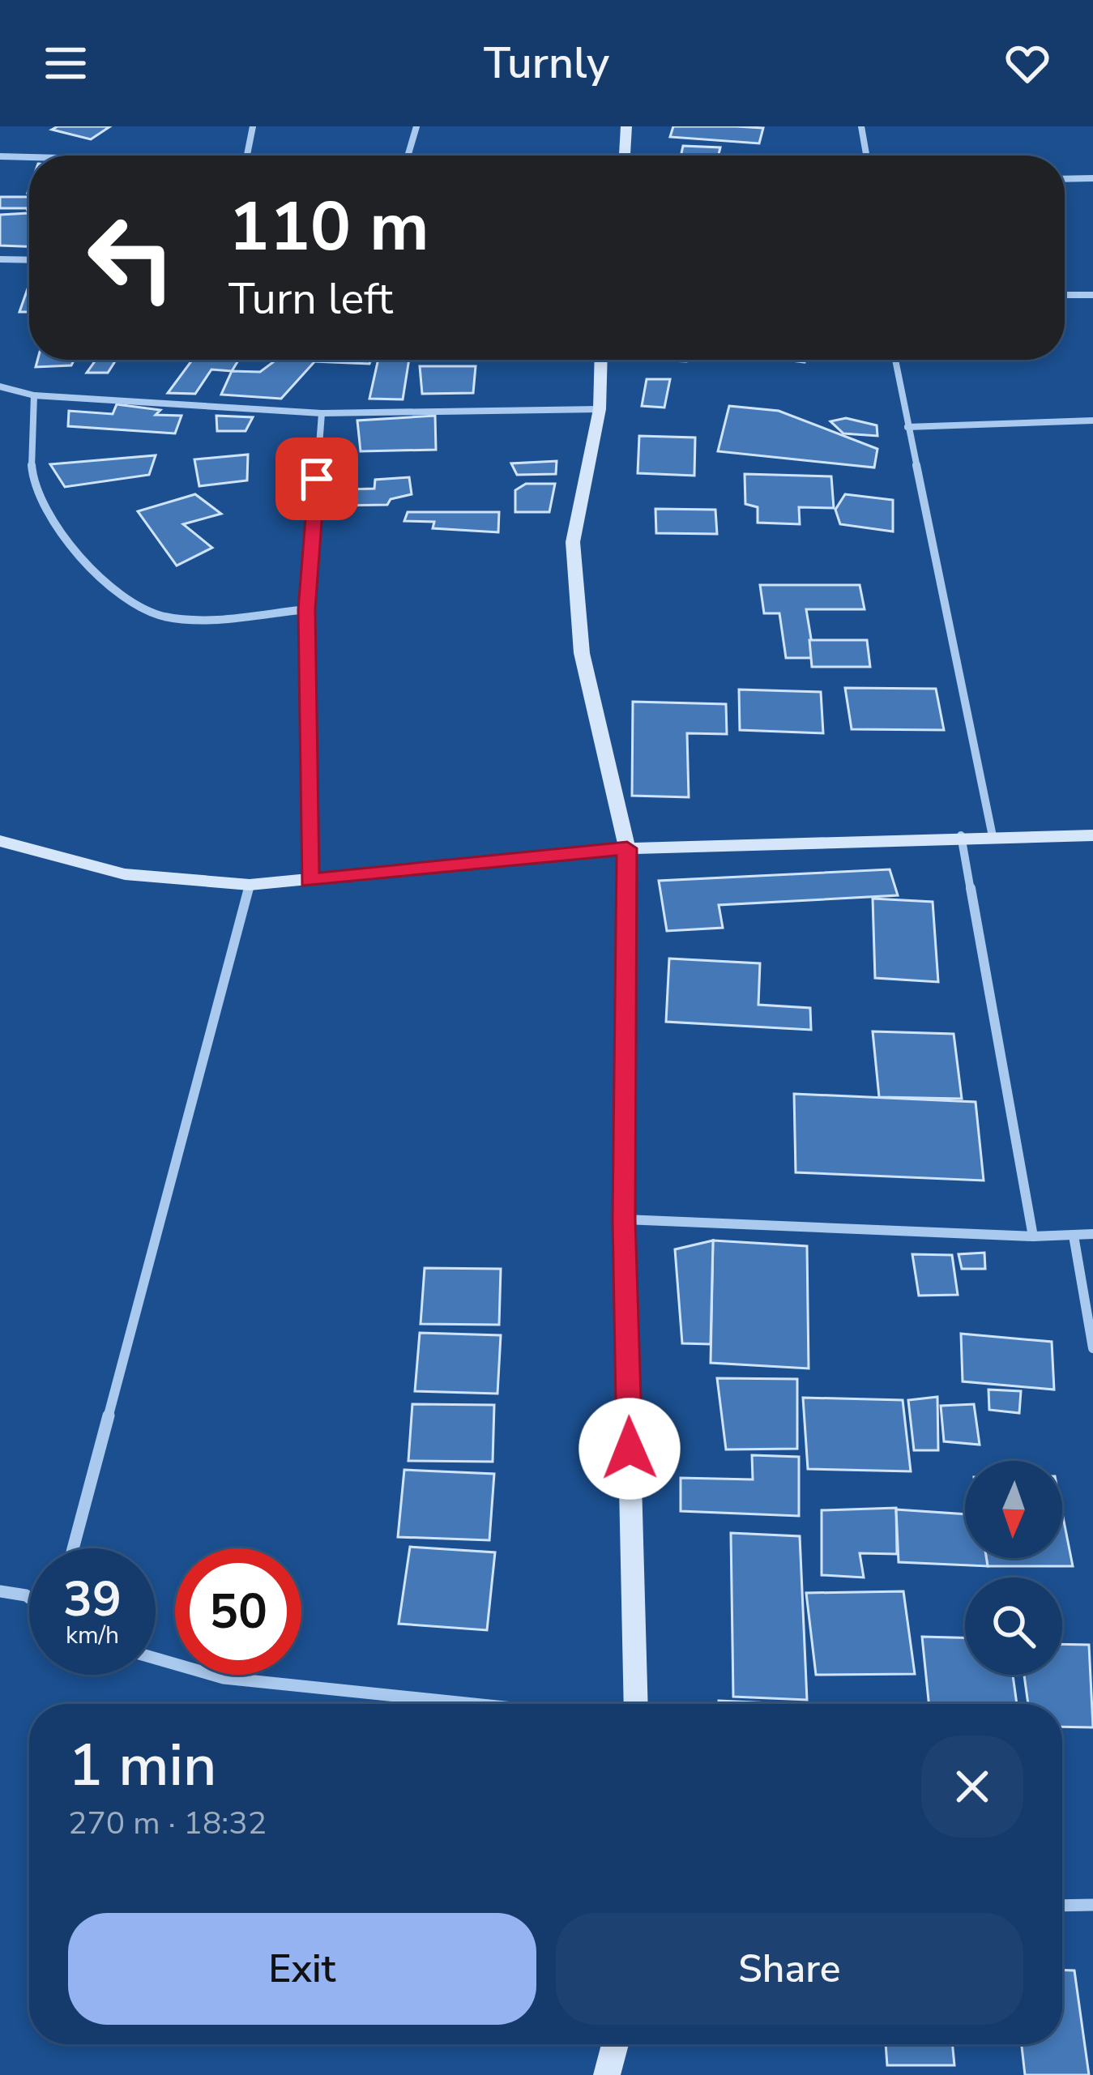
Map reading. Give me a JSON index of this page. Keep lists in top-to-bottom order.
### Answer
{
  "north": "bottom",
  "page": {
    "header": "Turnly",
    "turn": ["110 m", "Turn left"],
    "speed": "39 km/h",
    "limit": "50",
    "heading": ["1 min", "270 m · 18:32"],
    "buttons": ["Exit", "Share"]
  }
}
